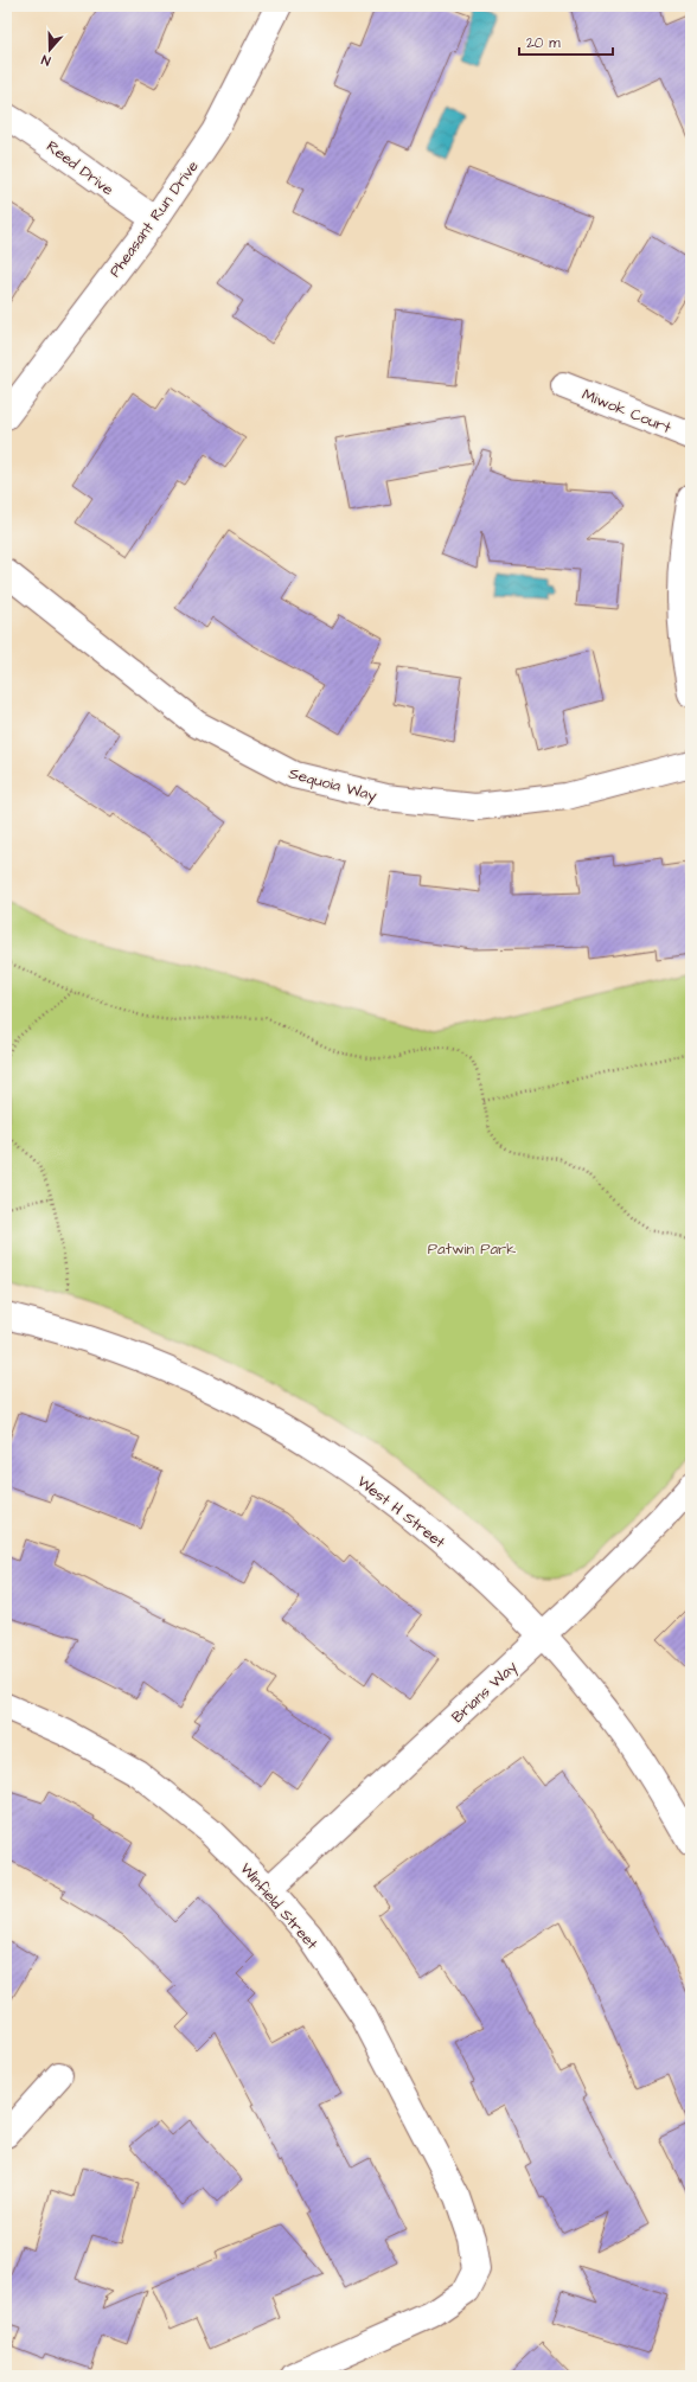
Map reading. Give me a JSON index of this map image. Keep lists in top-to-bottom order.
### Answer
{
  "streets": {
    "street": [
      "Reed Drive",
      "Pheasant Run Drive",
      "Miwok Court",
      "Sequoia Way",
      "West H Street",
      "Brians Way",
      "Winfield Street"
    ]
  },
  "crossings": [
    ["Reed Drive", "Pheasant Run Drive"],
    ["West H Street", "Brians Way"],
    ["Brians Way", "Winfield Street"]
  ],
  "parks": ["Patwin Park"],
  "scale_bar": "20 m",
  "north": "bottom"
}
